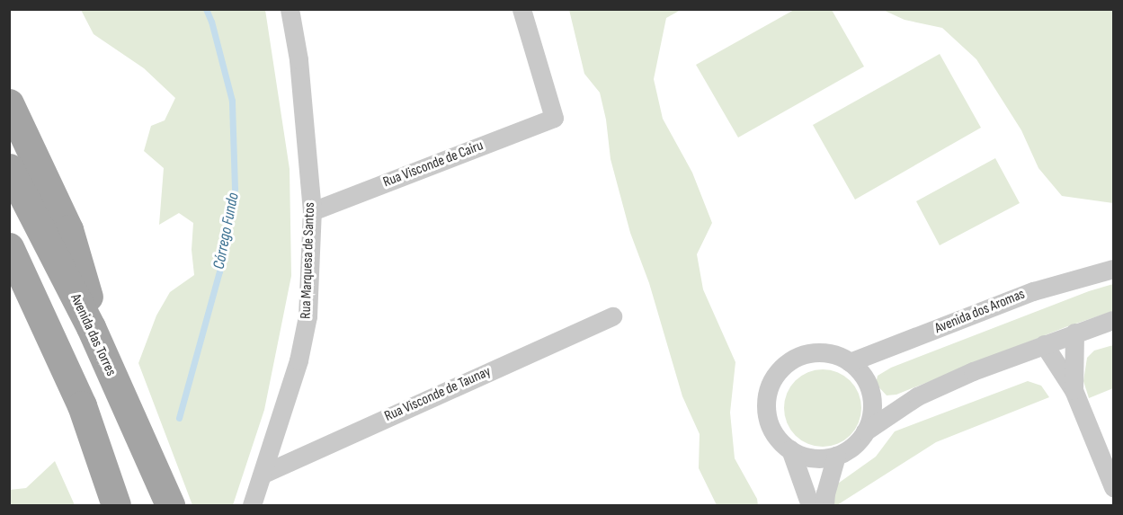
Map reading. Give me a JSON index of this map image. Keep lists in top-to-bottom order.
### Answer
{
  "streets": {
    "main road": ["Avenida das Torres"],
    "street": [
      "Rua Visconde de Cairu",
      "Rua Marquesa de Santos",
      "Avenida dos Aromas",
      "Rua Visconde de Taunay"
    ]
  },
  "crossings": [
    ["Rua Visconde de Cairu", "Rua Marquesa de Santos"],
    ["Rua Marquesa de Santos", "Rua Visconde de Taunay"]
  ],
  "water": ["Córrego Fundo"]
}
